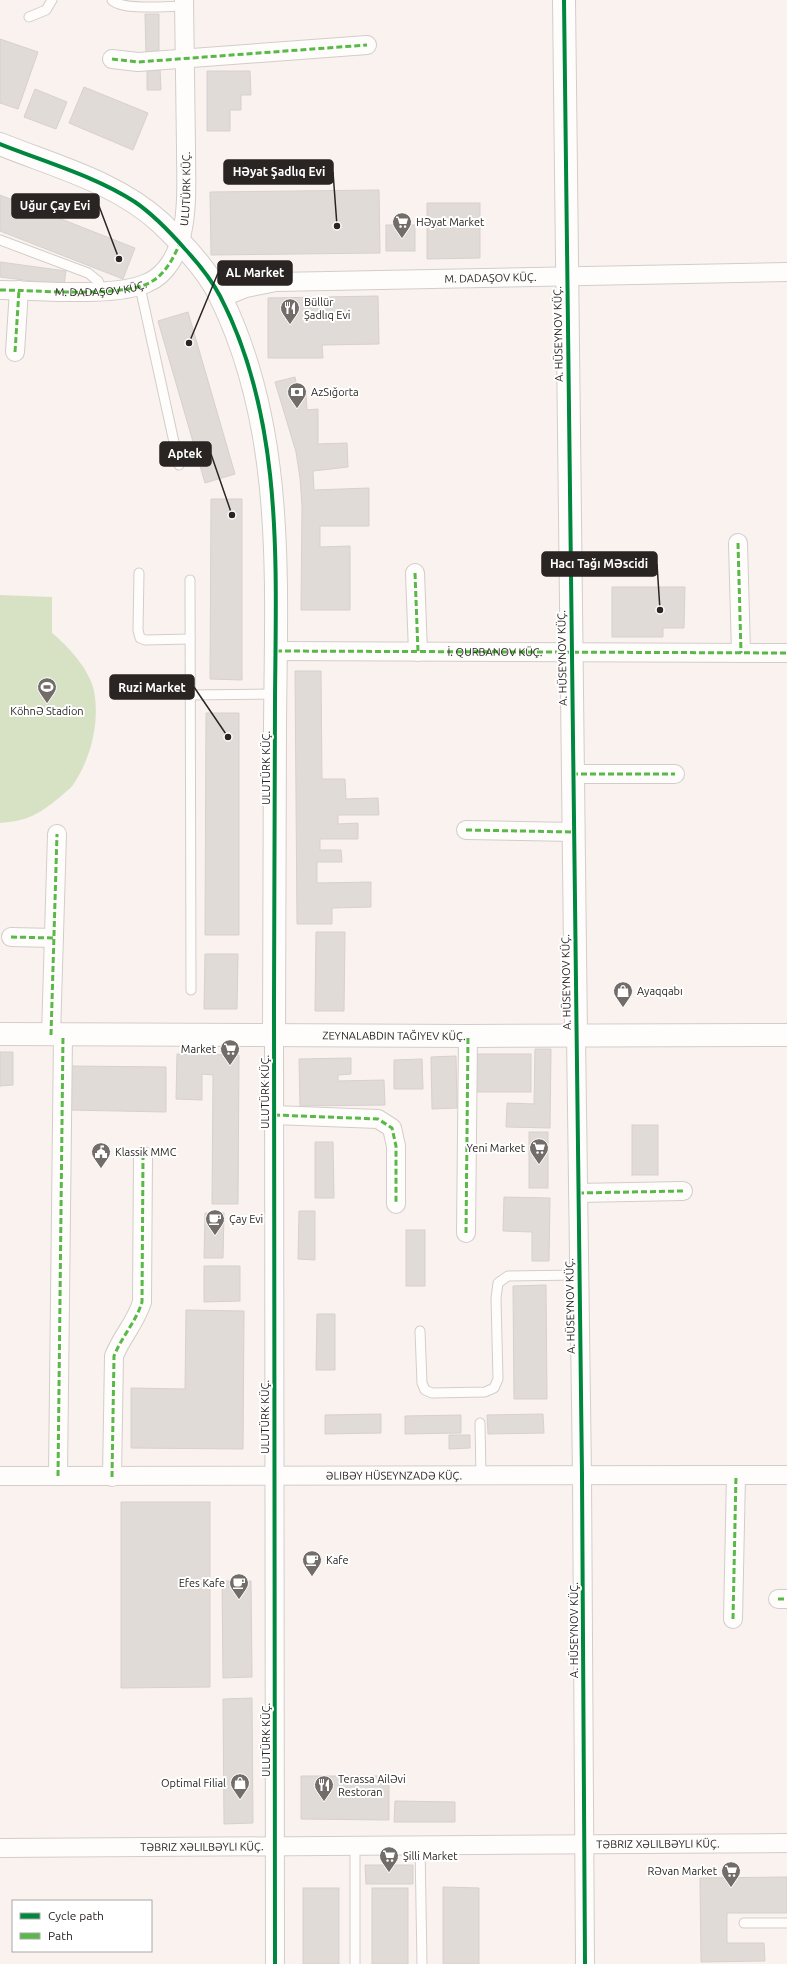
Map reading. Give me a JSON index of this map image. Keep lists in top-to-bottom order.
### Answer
{
  "streets": {
    "street": [
      "ULUTÜRK KÜÇ.",
      "M. DADAŞOV KÜÇ.",
      "A. HÜSEYNOV KÜÇ.",
      "İ. QURBANOV KÜÇ.",
      "ƏLIBƏY HÜSEYNZADƏ KÜÇ.",
      "TƏBRIZ XƏLILBƏYLI KÜÇ."
    ]
  },
  "crossings": [
    ["ULUTÜRK KÜÇ.", "M. DADAŞOV KÜÇ."],
    ["ULUTÜRK KÜÇ.", "İ. QURBANOV KÜÇ."],
    ["ULUTÜRK KÜÇ.", "ƏLIBƏY HÜSEYNZADƏ KÜÇ."],
    ["ULUTÜRK KÜÇ.", "TƏBRIZ XƏLILBƏYLI KÜÇ."],
    ["M. DADAŞOV KÜÇ.", "A. HÜSEYNOV KÜÇ."],
    ["A. HÜSEYNOV KÜÇ.", "İ. QURBANOV KÜÇ."],
    ["A. HÜSEYNOV KÜÇ.", "ƏLIBƏY HÜSEYNZADƏ KÜÇ."],
    ["A. HÜSEYNOV KÜÇ.", "TƏBRIZ XƏLILBƏYLI KÜÇ."]
  ],
  "places": {
    "other": [
      "Həyat Şadlıq Evi",
      "Uğur Çay Evi",
      "AL Market",
      "Aptek",
      "Hacı Tağı Məscidi",
      "Ruzi Market"
    ],
    "supermarket": [
      "Həyat Market",
      "Market",
      "Yeni Market",
      "Şilli Market",
      "Rəvan Market"
    ],
    "restaurant": ["Büllür Şadlıq Evi", "Terassa Ailəvi Restoran"],
    "bank": ["AzSığorta"],
    "sports": ["Köhnə Stadion"],
    "shop": ["Ayaqqabı", "Optimal Filial"],
    "public building": ["Klassik MMC"],
    "cafe": ["Çay Evi", "Kafe", "Efes Kafe"]
  },
  "legend": ["Cycle path", "Path"]
}
